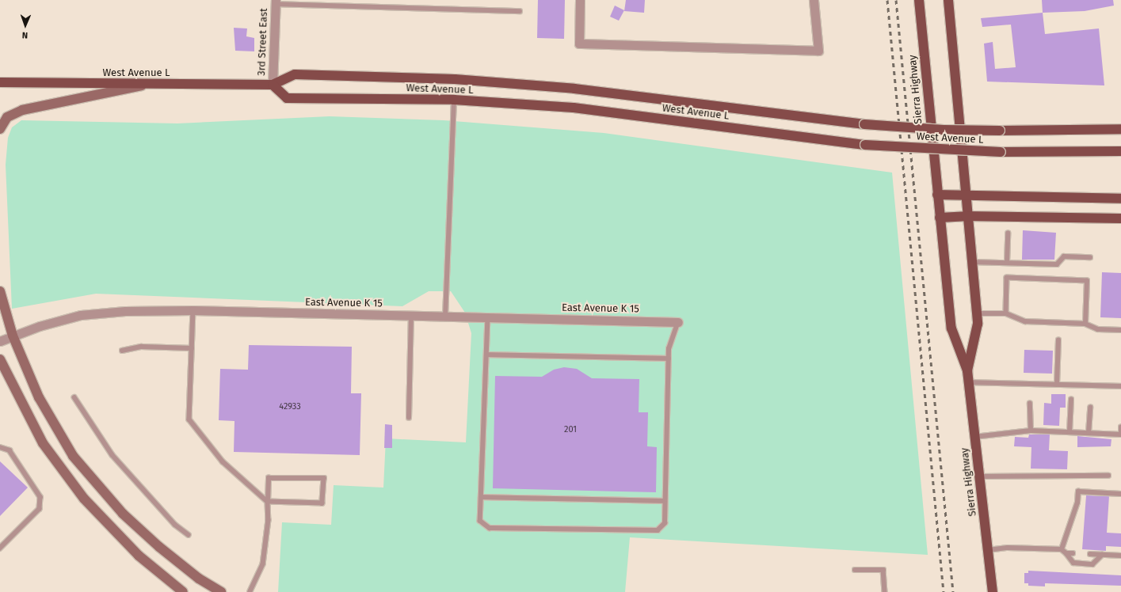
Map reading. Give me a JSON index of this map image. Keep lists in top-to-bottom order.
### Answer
{
  "streets": {
    "main road": ["West Avenue L", "Sierra Highway"],
    "street": ["3rd Street East", "East Avenue K 15"]
  },
  "crossings": [
    ["3rd Street East", "West Avenue L"]
  ],
  "house_numbers": ["42933", "201"],
  "north": "bottom"
}
